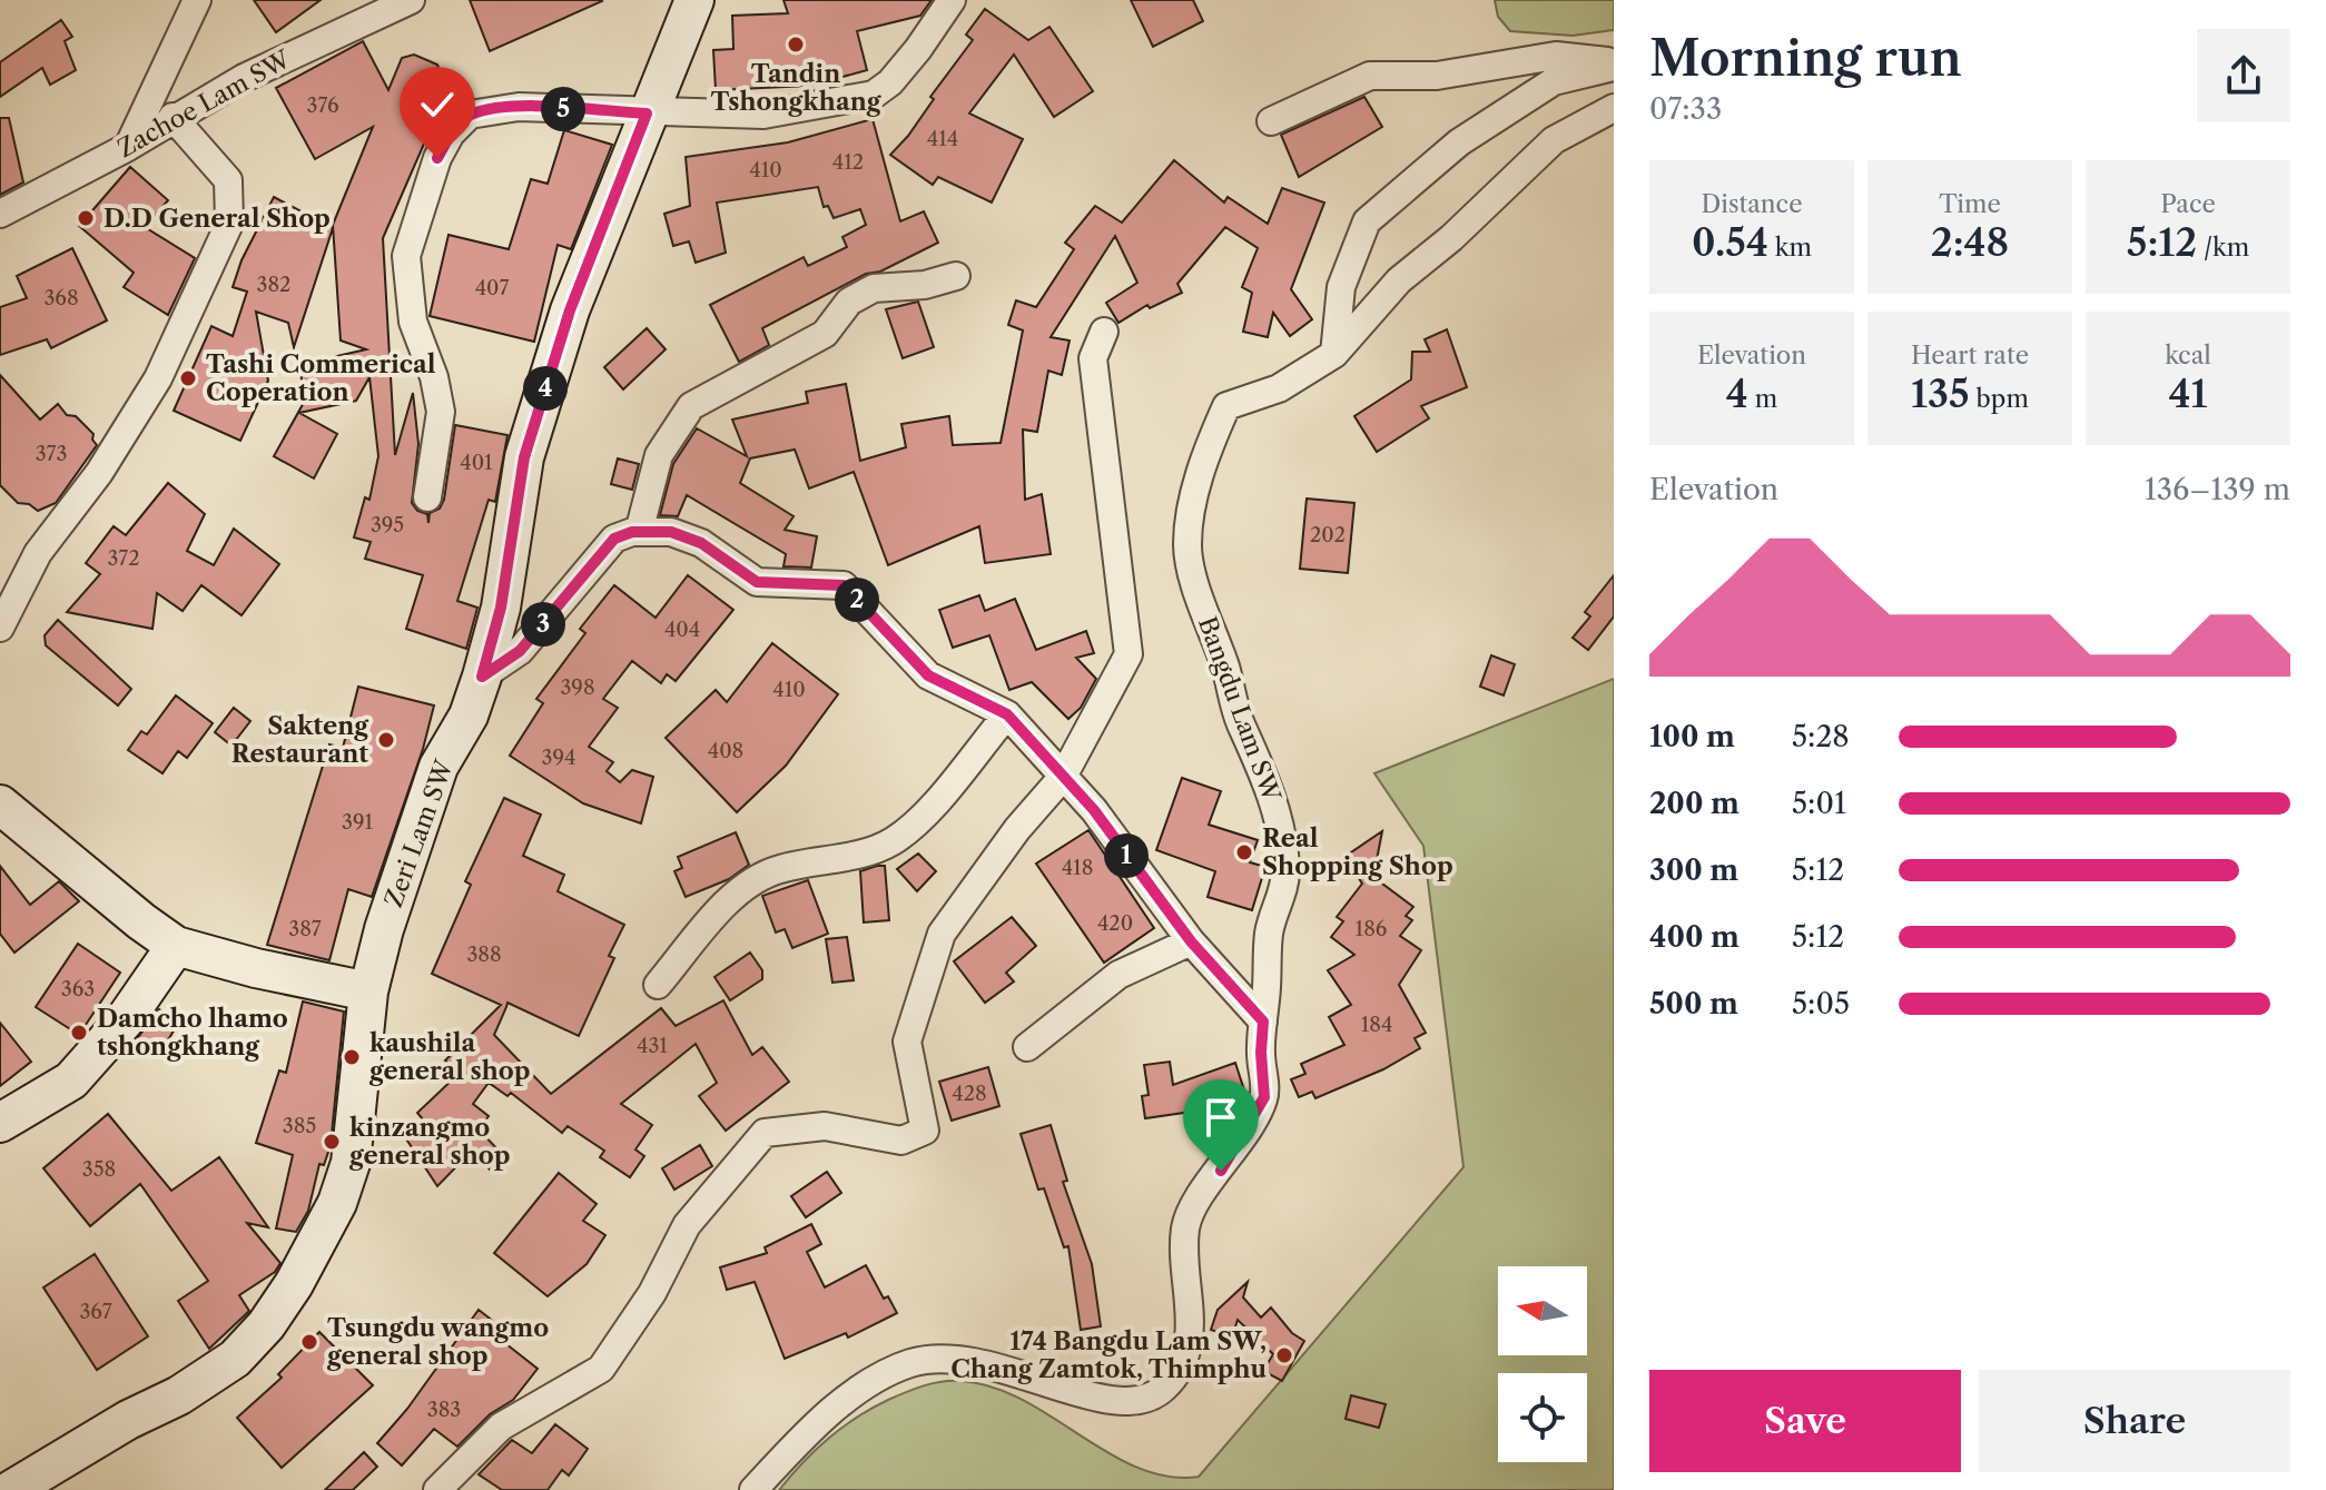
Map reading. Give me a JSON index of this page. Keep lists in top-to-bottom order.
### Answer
{
  "streets": {
    "street": ["Zachoe Lam SW", "Bangdu Lam SW", "Zeri Lam SW"]
  },
  "places": [
    "Tandin Tshongkhang",
    "D.D General Shop",
    "Tashi Commerical Coperation",
    "Sakteng Restaurant",
    "Real Shopping Shop",
    "Damcho lhamo tshongkhang",
    "kaushila general shop",
    "kinzangmo general shop",
    "Tsungdu wangmo general shop",
    "174 Bangdu Lam SW, Chang Zamtok, Thimphu"
  ],
  "house_numbers": [
    "376",
    "414",
    "412",
    "410",
    "382",
    "407",
    "368",
    "373",
    "401",
    "395",
    "202",
    "372",
    "404",
    "398",
    "410",
    "408",
    "394",
    "391",
    "418",
    "420",
    "387",
    "186",
    "388",
    "363",
    "184",
    "431",
    "428",
    "385",
    "358",
    "367",
    "383"
  ],
  "north": "left",
  "page": {
    "heading": ["Morning run", "07:33"],
    "pins": [
      "5",
      "4",
      "2",
      "3",
      "1"
    ],
    "stats": [
      ["Distance", "0.54 km"],
      ["Time", "2:48"],
      ["Pace", "5:12 /km"],
      ["Elevation", "4 m"],
      ["Heart rate", "135 bpm"],
      ["kcal", "41"]
    ],
    "chart": ["Elevation", "136–139 m"],
    "list": [
      {
        "name": "100 m",
        "note": "5:28"
      },
      {
        "name": "200 m",
        "note": "5:01"
      },
      {
        "name": "300 m",
        "note": "5:12"
      },
      {
        "name": "400 m",
        "note": "5:12"
      },
      {
        "name": "500 m",
        "note": "5:05"
      }
    ],
    "buttons": ["Save", "Share"]
  }
}
